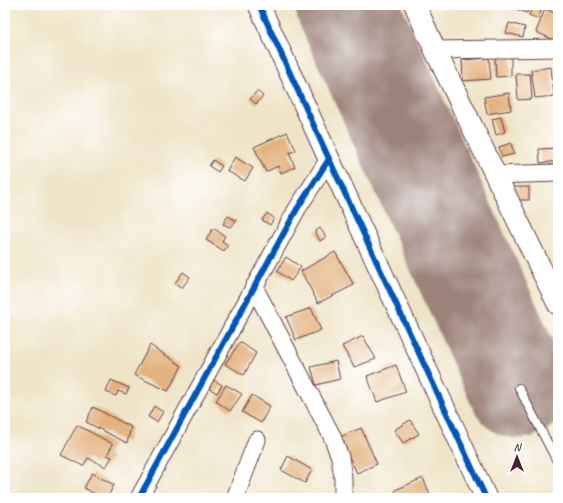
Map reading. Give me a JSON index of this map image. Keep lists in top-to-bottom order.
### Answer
{
  "north": "top"
}
